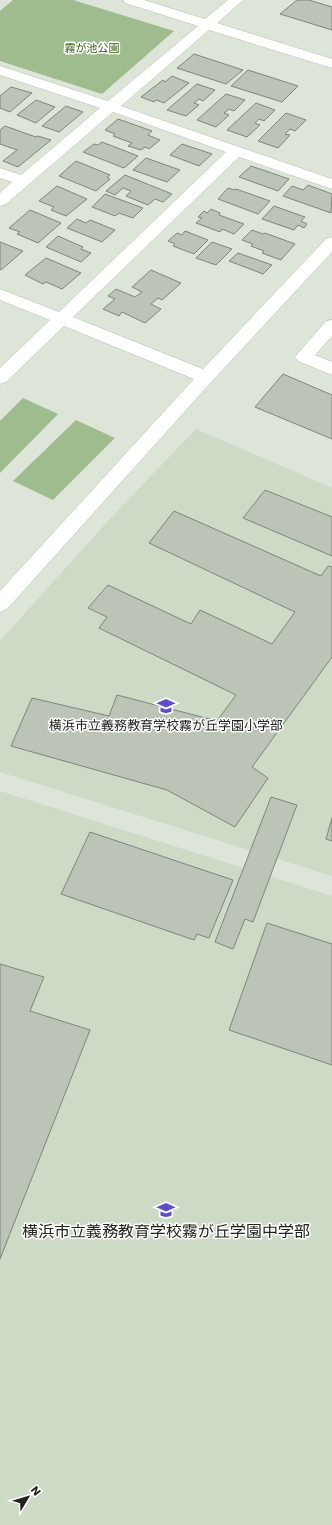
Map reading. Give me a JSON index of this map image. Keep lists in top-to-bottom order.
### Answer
{
  "parks": ["霧が池公園"],
  "places": {
    "school or university": ["横浜市立義務教育学校霧が丘学園小学部", "横浜市立義務教育学校霧が丘学園中学部"]
  },
  "north": "top right"
}
